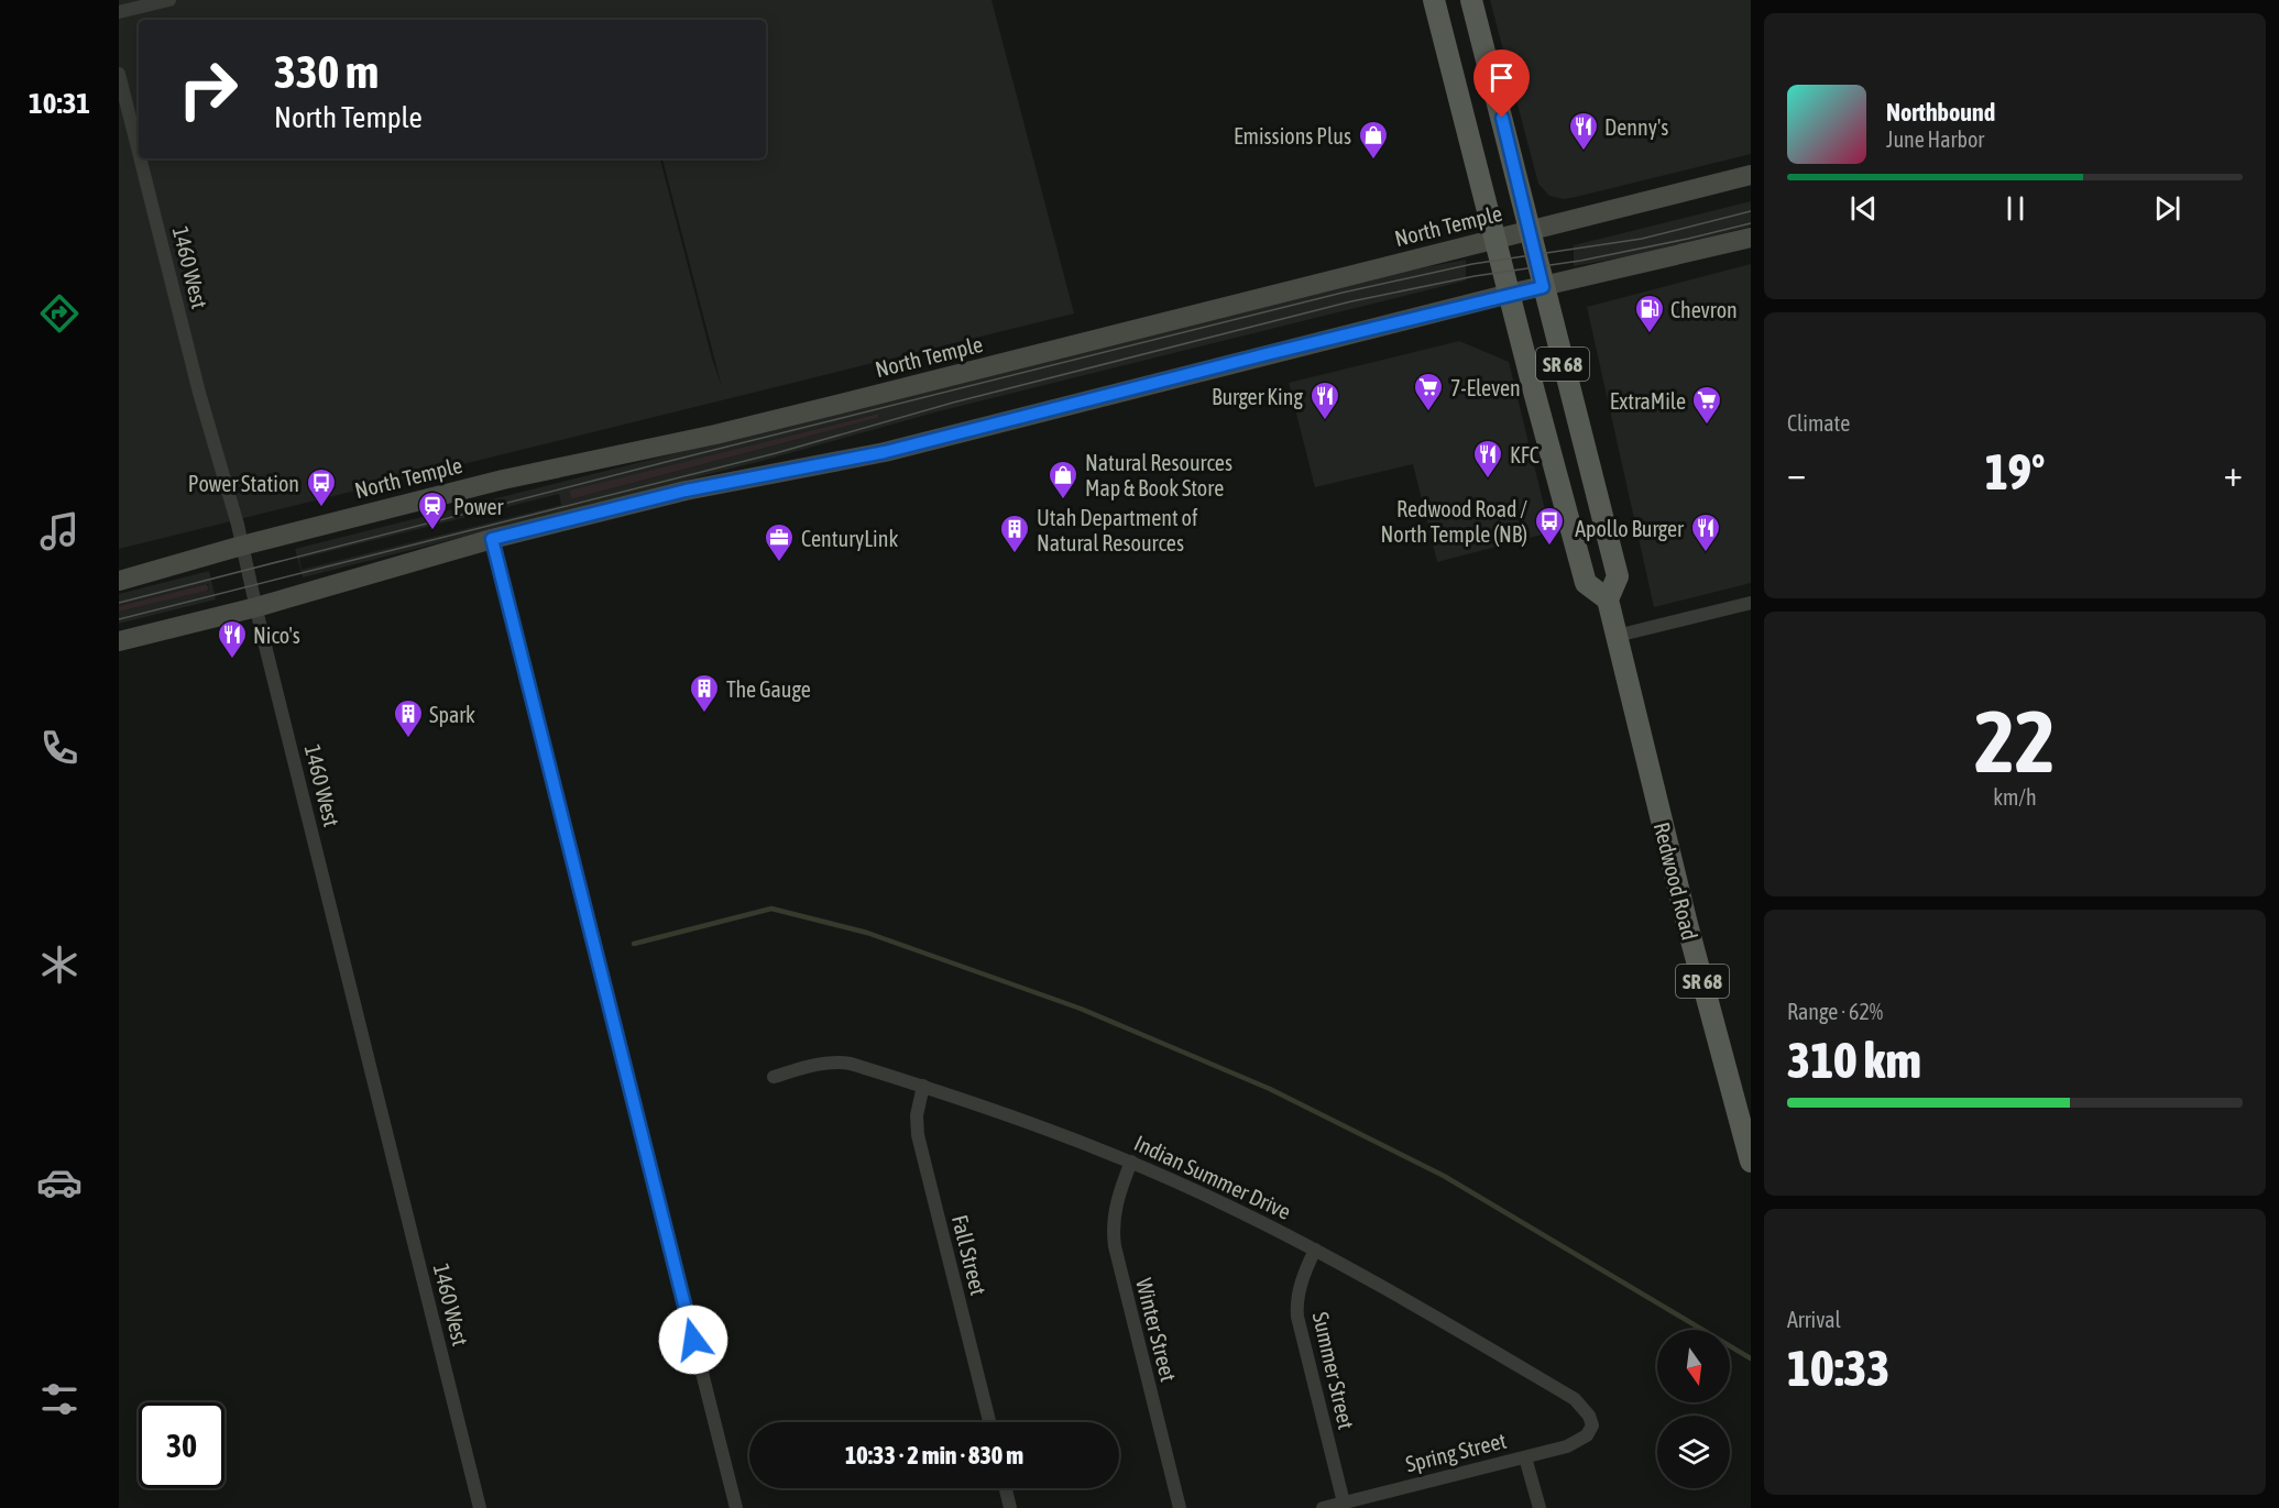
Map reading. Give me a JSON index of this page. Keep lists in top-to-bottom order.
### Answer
{
  "streets": {
    "main road": ["North Temple", "SR 68", "Redwood Road"],
    "street": [
      "1460 West",
      "Indian Summer Drive",
      "Fall Street",
      "Winter Street",
      "Summer Street",
      "Spring Street"
    ]
  },
  "crossings": [
    ["North Temple", "1460 West"],
    ["North Temple", "SR 68"],
    ["North Temple", "Redwood Road"],
    ["SR 68", "Redwood Road"],
    ["Indian Summer Drive", "Fall Street"],
    ["Indian Summer Drive", "Winter Street"],
    ["Indian Summer Drive", "Summer Street"],
    ["Indian Summer Drive", "Spring Street"],
    ["Summer Street", "Spring Street"]
  ],
  "places": {
    "restaurant": [
      "Denny's",
      "Burger King",
      "KFC",
      "Apollo Burger",
      "Nico's"
    ],
    "shop": ["Emissions Plus", "Natural Resources Map & Book Store"],
    "fuel station": ["Chevron"],
    "supermarket": ["7-Eleven", "ExtraMile"],
    "bus stop": ["Power Station", "Redwood Road / North Temple (NB)"],
    "station": ["Power"],
    "building": ["Utah Department of Natural Resources", "The Gauge", "Spark"],
    "office": ["CenturyLink"]
  },
  "north": "bottom",
  "page": {
    "tabs": "10:31",
    "turn": ["330 m", "North Temple"],
    "song": ["Northbound", "June Harbor"],
    "tile": [
      "Climate",
      ["22", "km/h"],
      ["Range · 62%", "310 km"],
      ["Arrival", "10:33"]
    ],
    "heat": ["−", "19°", "+"],
    "limit": "30",
    "trip": "10:33 · 2 min · 830 m"
  }
}
